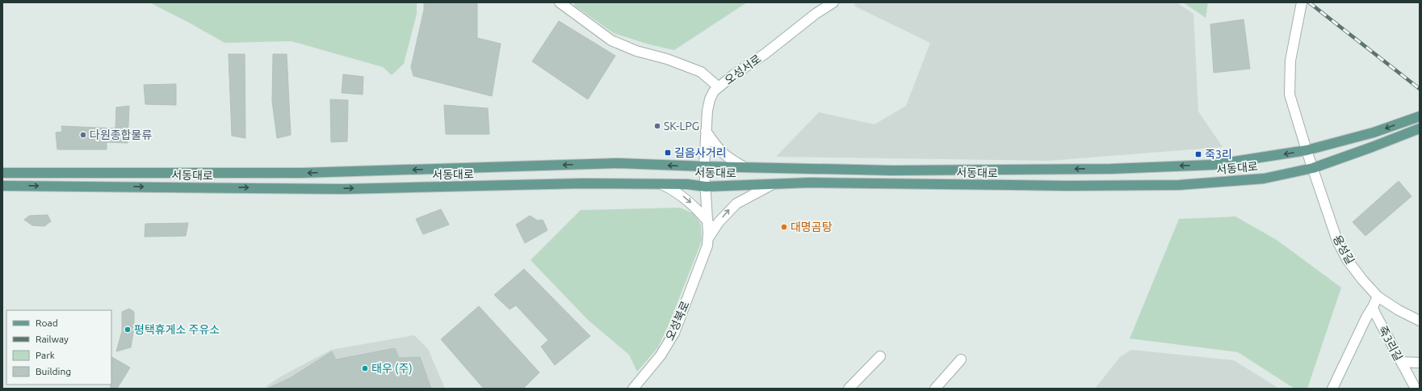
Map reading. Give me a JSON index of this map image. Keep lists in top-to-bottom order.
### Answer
{
  "streets": {
    "main road": ["서동대로"],
    "street": [
      "오성서로",
      "용성길",
      "오성북로",
      "죽3리길"
    ]
  },
  "crossings": [
    ["오성서로", "서동대로"],
    ["오성서로", "오성북로"],
    ["서동대로", "용성길"]
  ],
  "places": {
    "other": [
      "SK-LPG",
      "다원종합물류",
      "대명곰탕",
      "평택휴게소 주유소",
      "태우 (주)"
    ],
    "transit": ["길음사거리", "죽3리"]
  },
  "legend": [
    "Road",
    "Railway",
    "Park",
    "Building"
  ]
}
